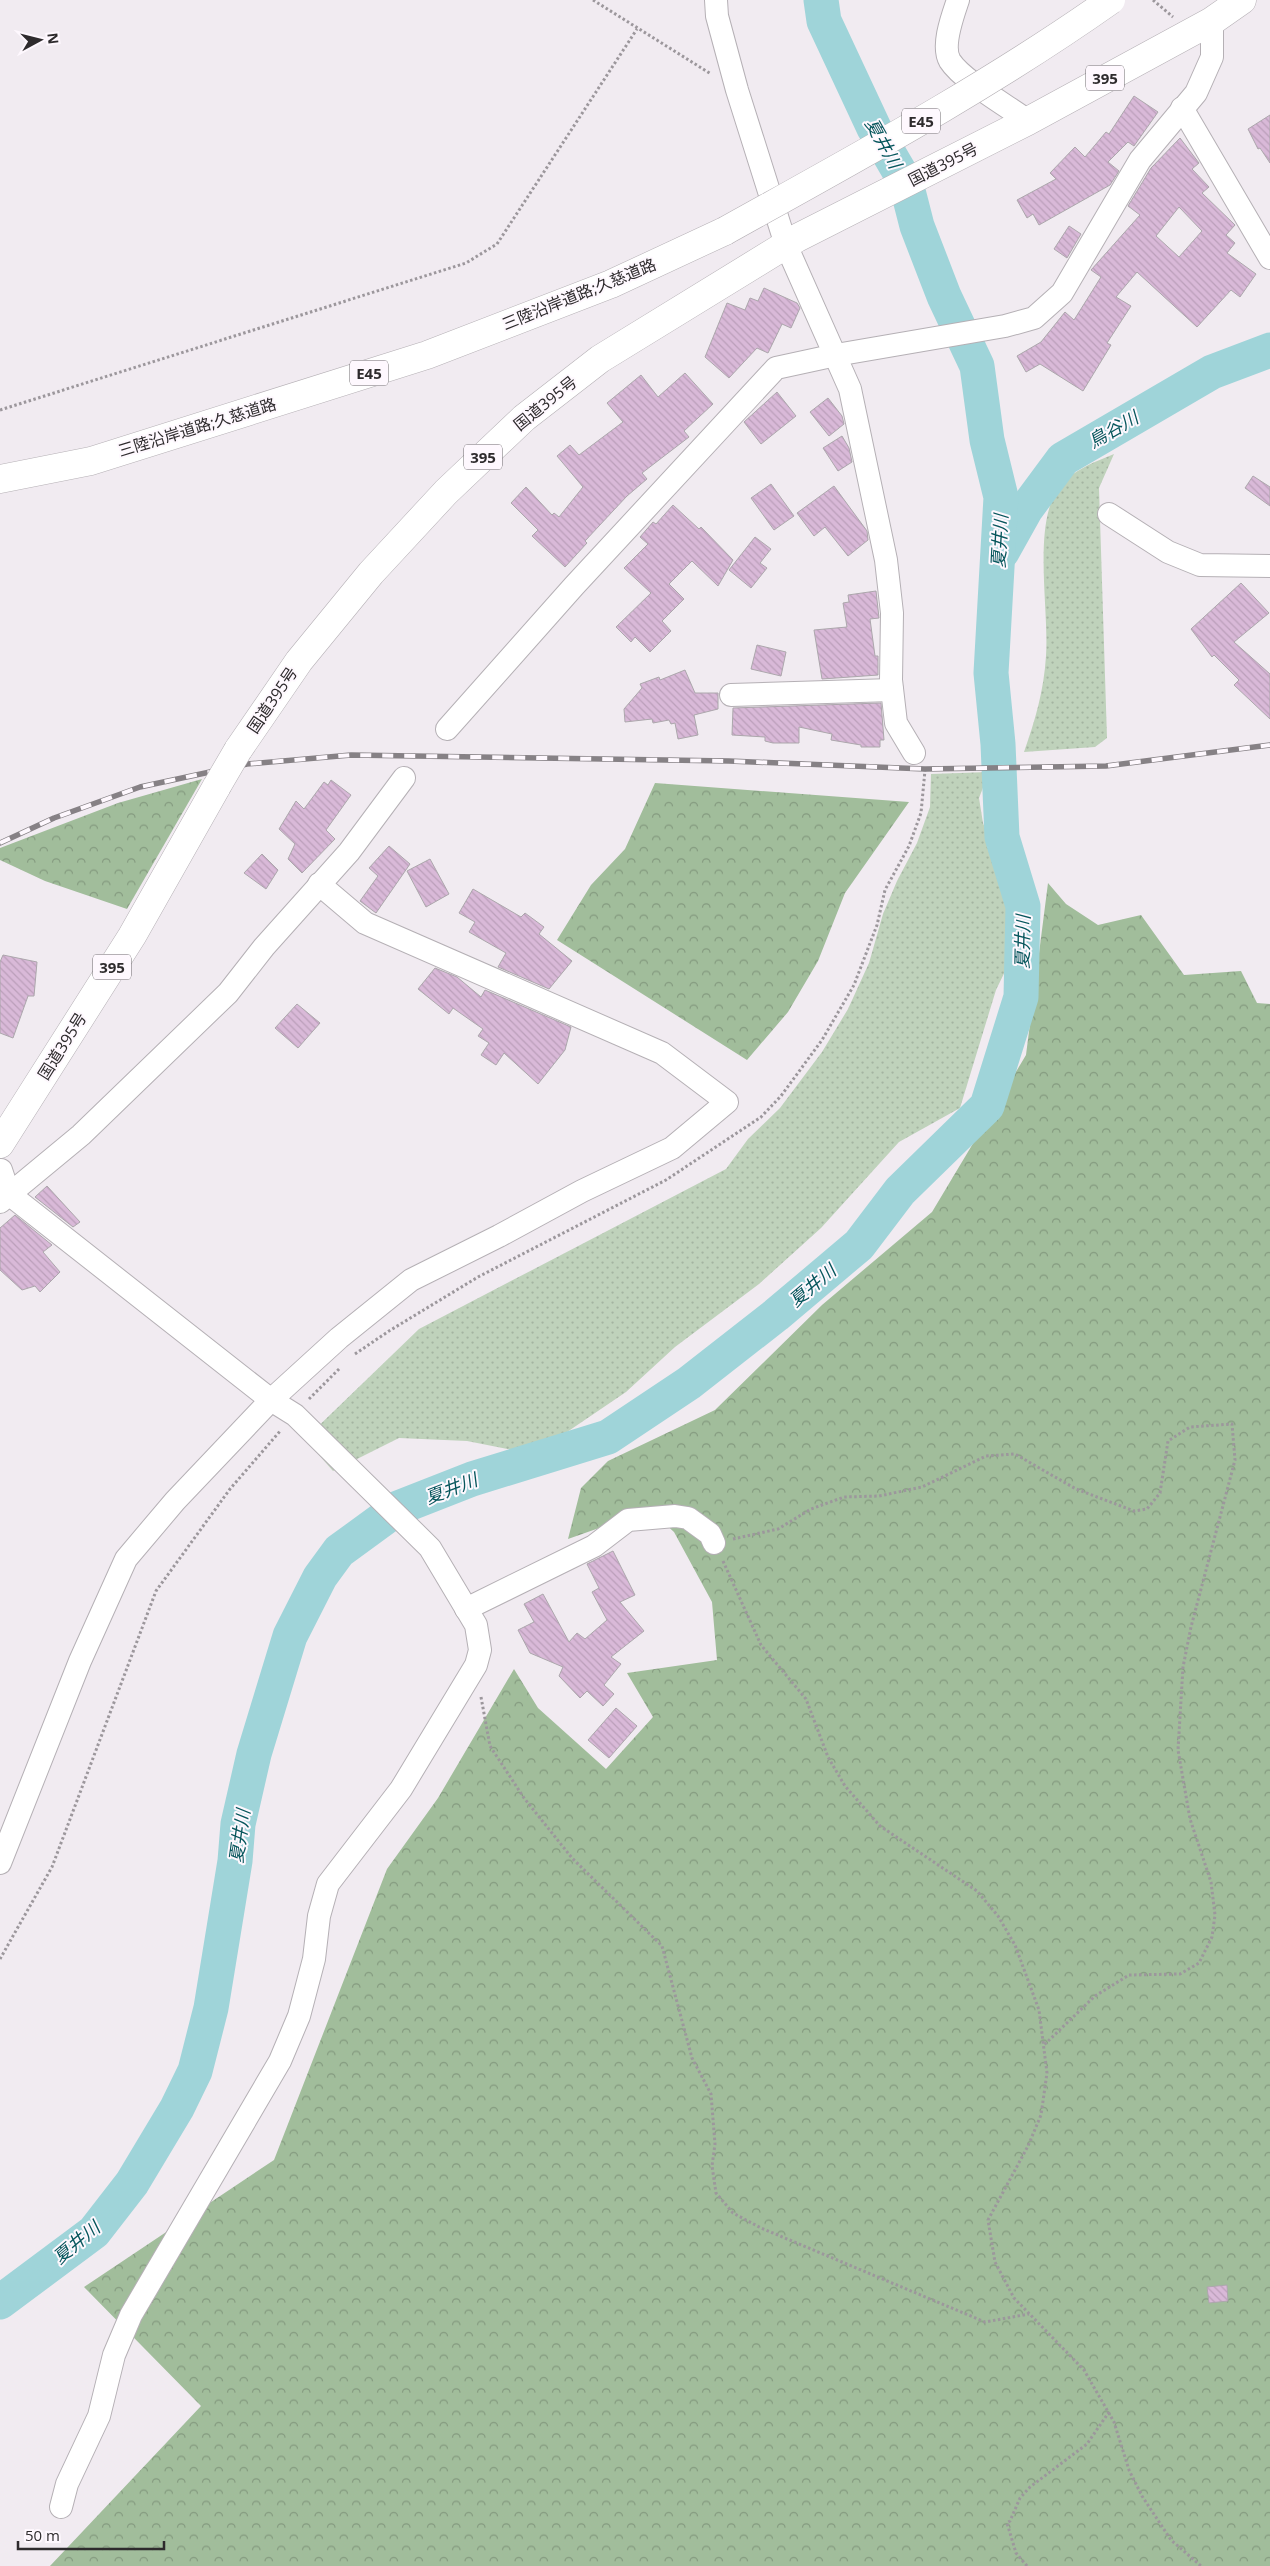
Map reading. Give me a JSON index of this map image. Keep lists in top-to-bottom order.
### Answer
{
  "streets": {
    "highway": [
      "395",
      "E45",
      "国道395号",
      "三陸沿岸道路;久慈道路"
    ]
  },
  "water": ["夏井川", "鳥谷川"],
  "scale_bar": "50 m",
  "north": "right"
}
